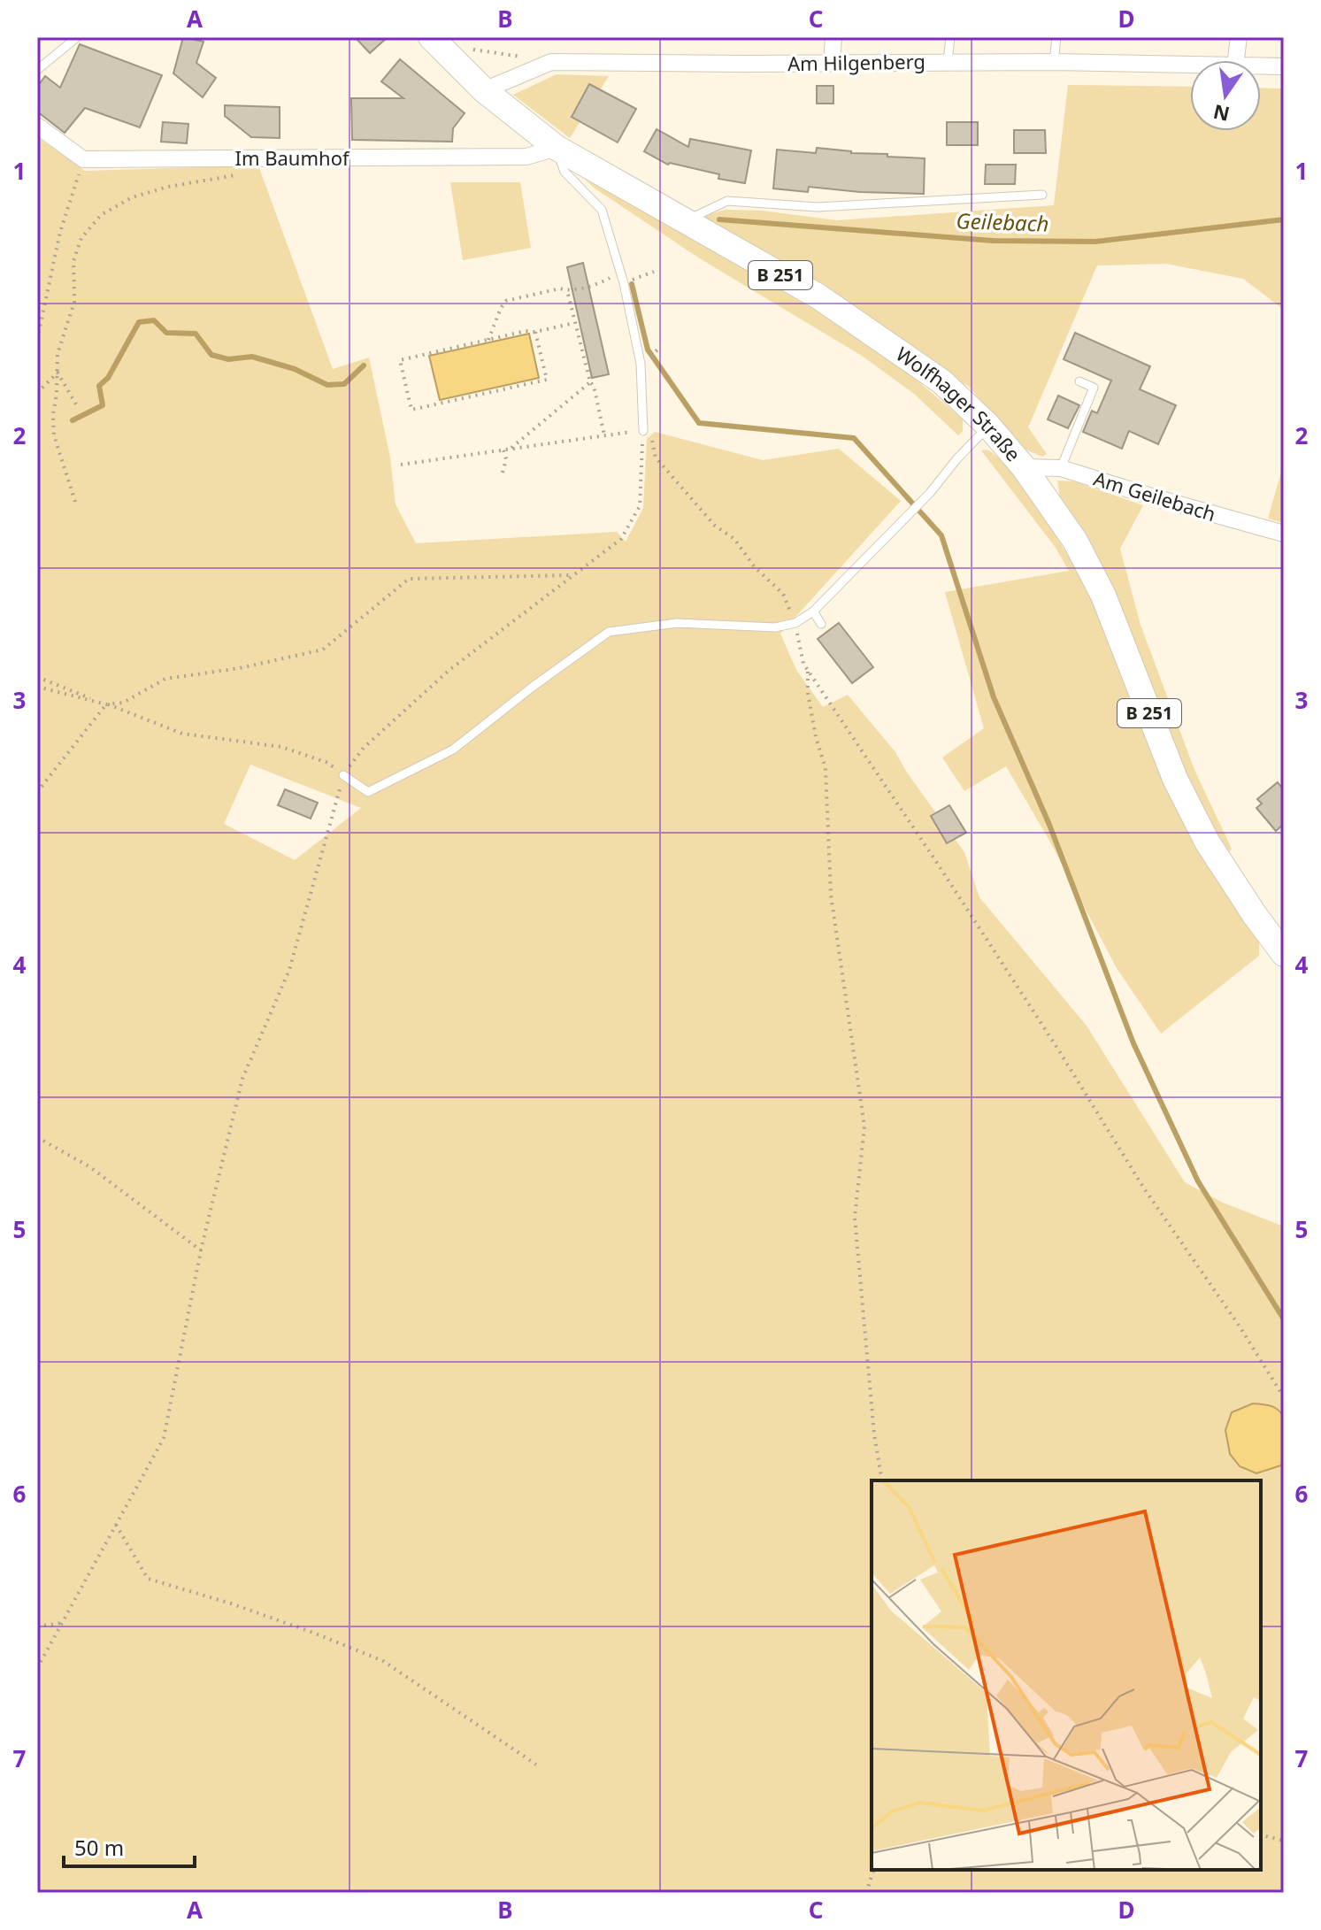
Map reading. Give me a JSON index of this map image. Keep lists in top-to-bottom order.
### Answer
{
  "streets": {
    "main road": ["B 251", "Wolfhager Straße"],
    "street": ["Am Hilgenberg", "Im Baumhof", "Am Geilebach"]
  },
  "crossings": [
    ["Am Hilgenberg", "Wolfhager Straße"],
    ["Im Baumhof", "Wolfhager Straße"],
    ["Wolfhager Straße", "Am Geilebach"]
  ],
  "water": ["Geilebach"],
  "scale_bar": "50 m",
  "north": "bottom",
  "grid": {
    "columns": [
      "A",
      "B",
      "C",
      "D"
    ],
    "rows": [
      "1",
      "2",
      "3",
      "4",
      "5",
      "6",
      "7"
    ]
  }
}
